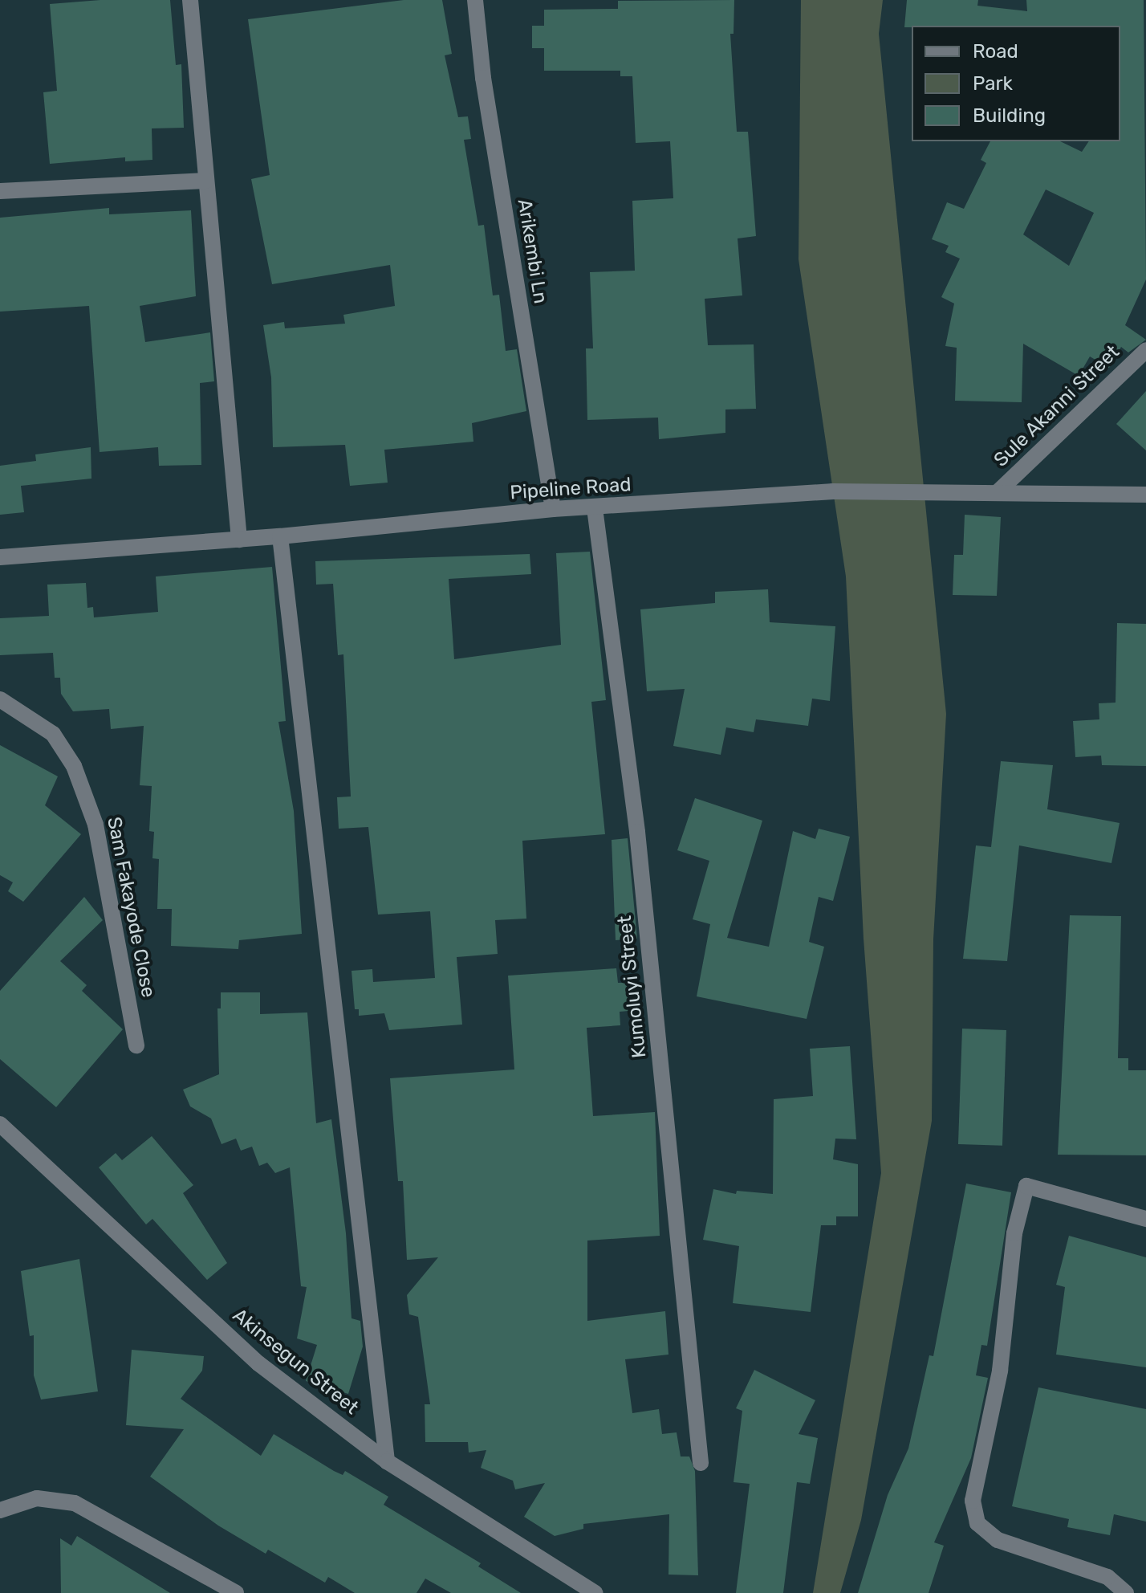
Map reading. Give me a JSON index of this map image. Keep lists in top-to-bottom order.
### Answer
{
  "streets": {
    "street": [
      "Arikembi Ln",
      "Sule Akanni Street",
      "Pipeline Road",
      "Sam Fakayode Close",
      "Kumoluyi Street",
      "Akinsegun Street"
    ]
  },
  "crossings": [
    ["Arikembi Ln", "Pipeline Road"],
    ["Sule Akanni Street", "Pipeline Road"],
    ["Pipeline Road", "Kumoluyi Street"]
  ],
  "legend": ["Road", "Park", "Building"]
}
